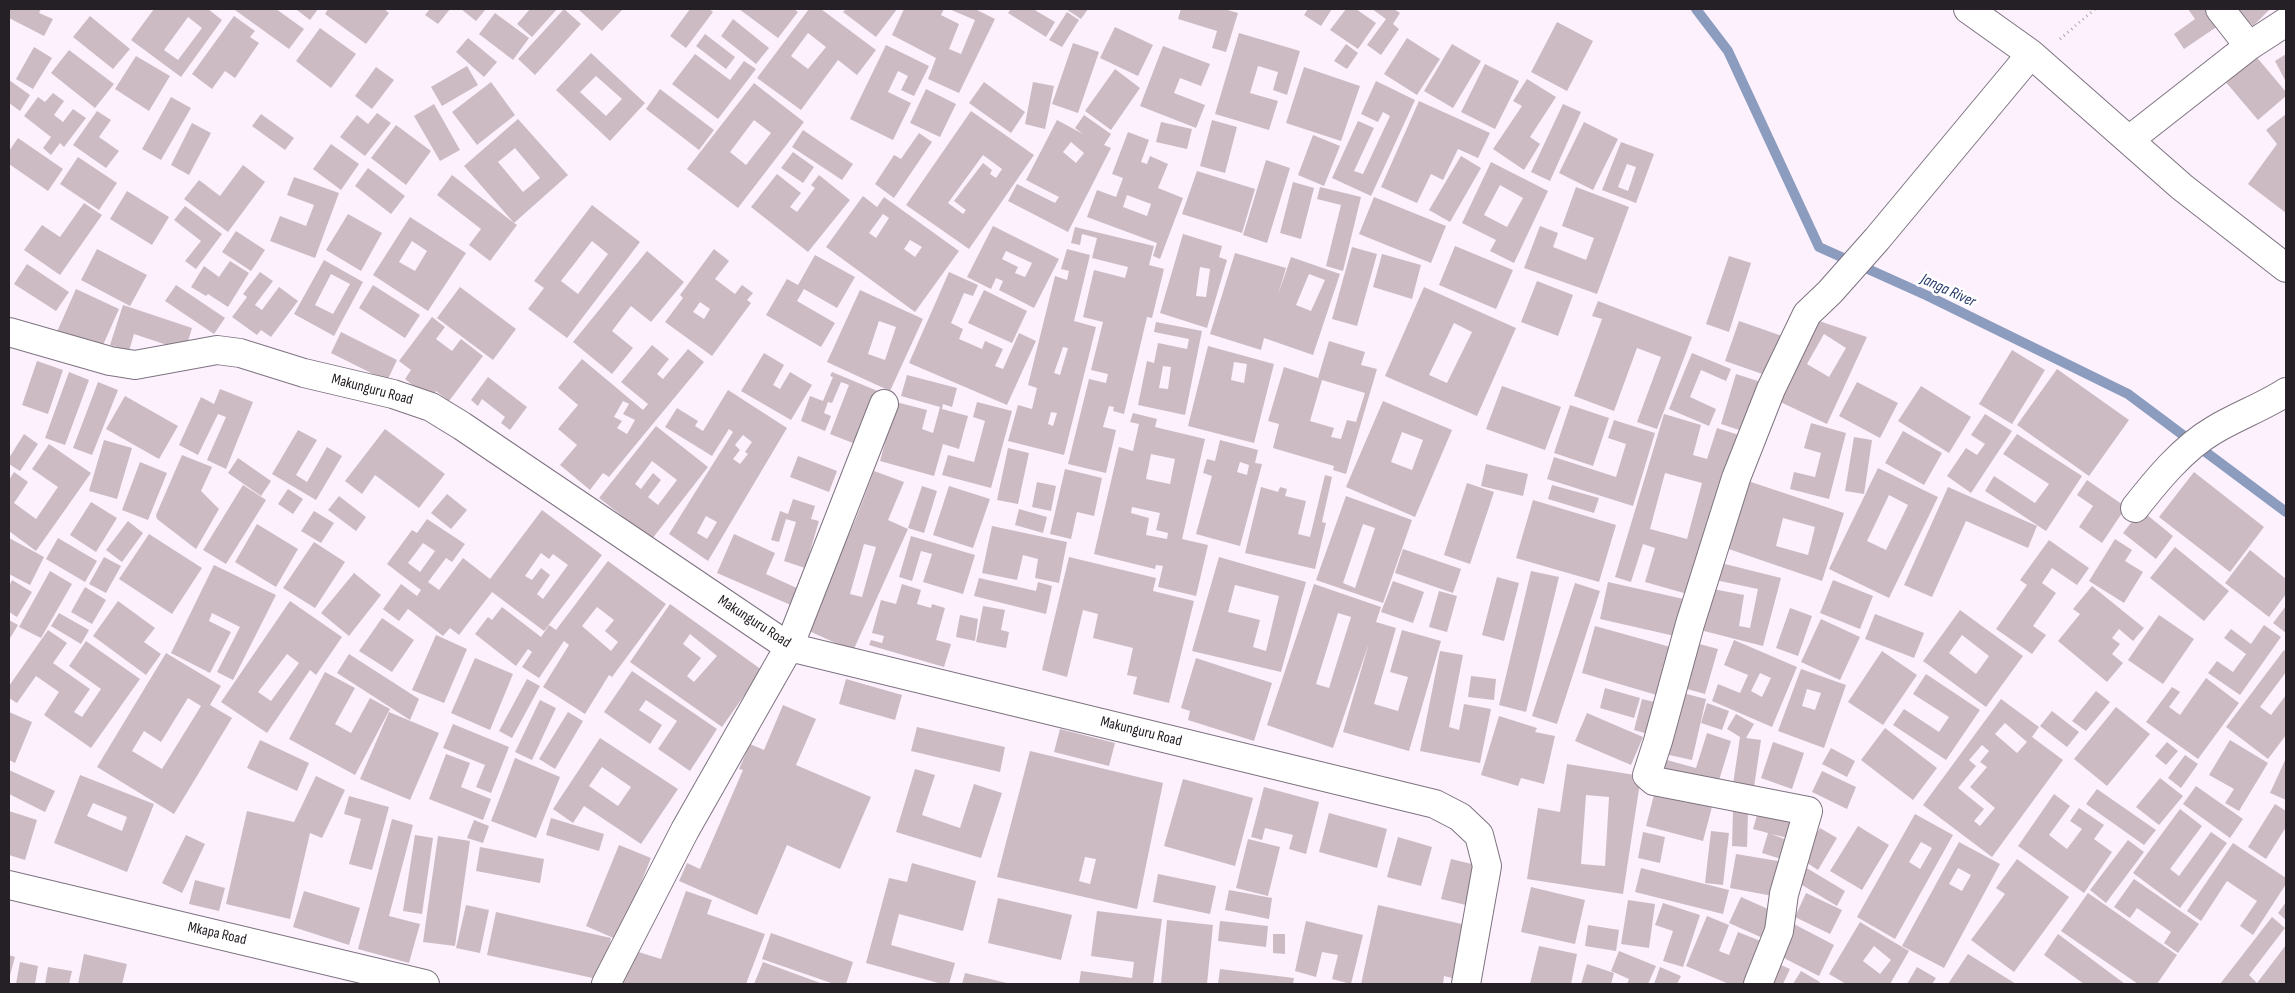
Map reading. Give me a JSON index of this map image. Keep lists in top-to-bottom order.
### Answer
{
  "streets": {
    "street": ["Makunguru Road", "Mkapa Road"]
  },
  "water": ["Janga River"]
}
